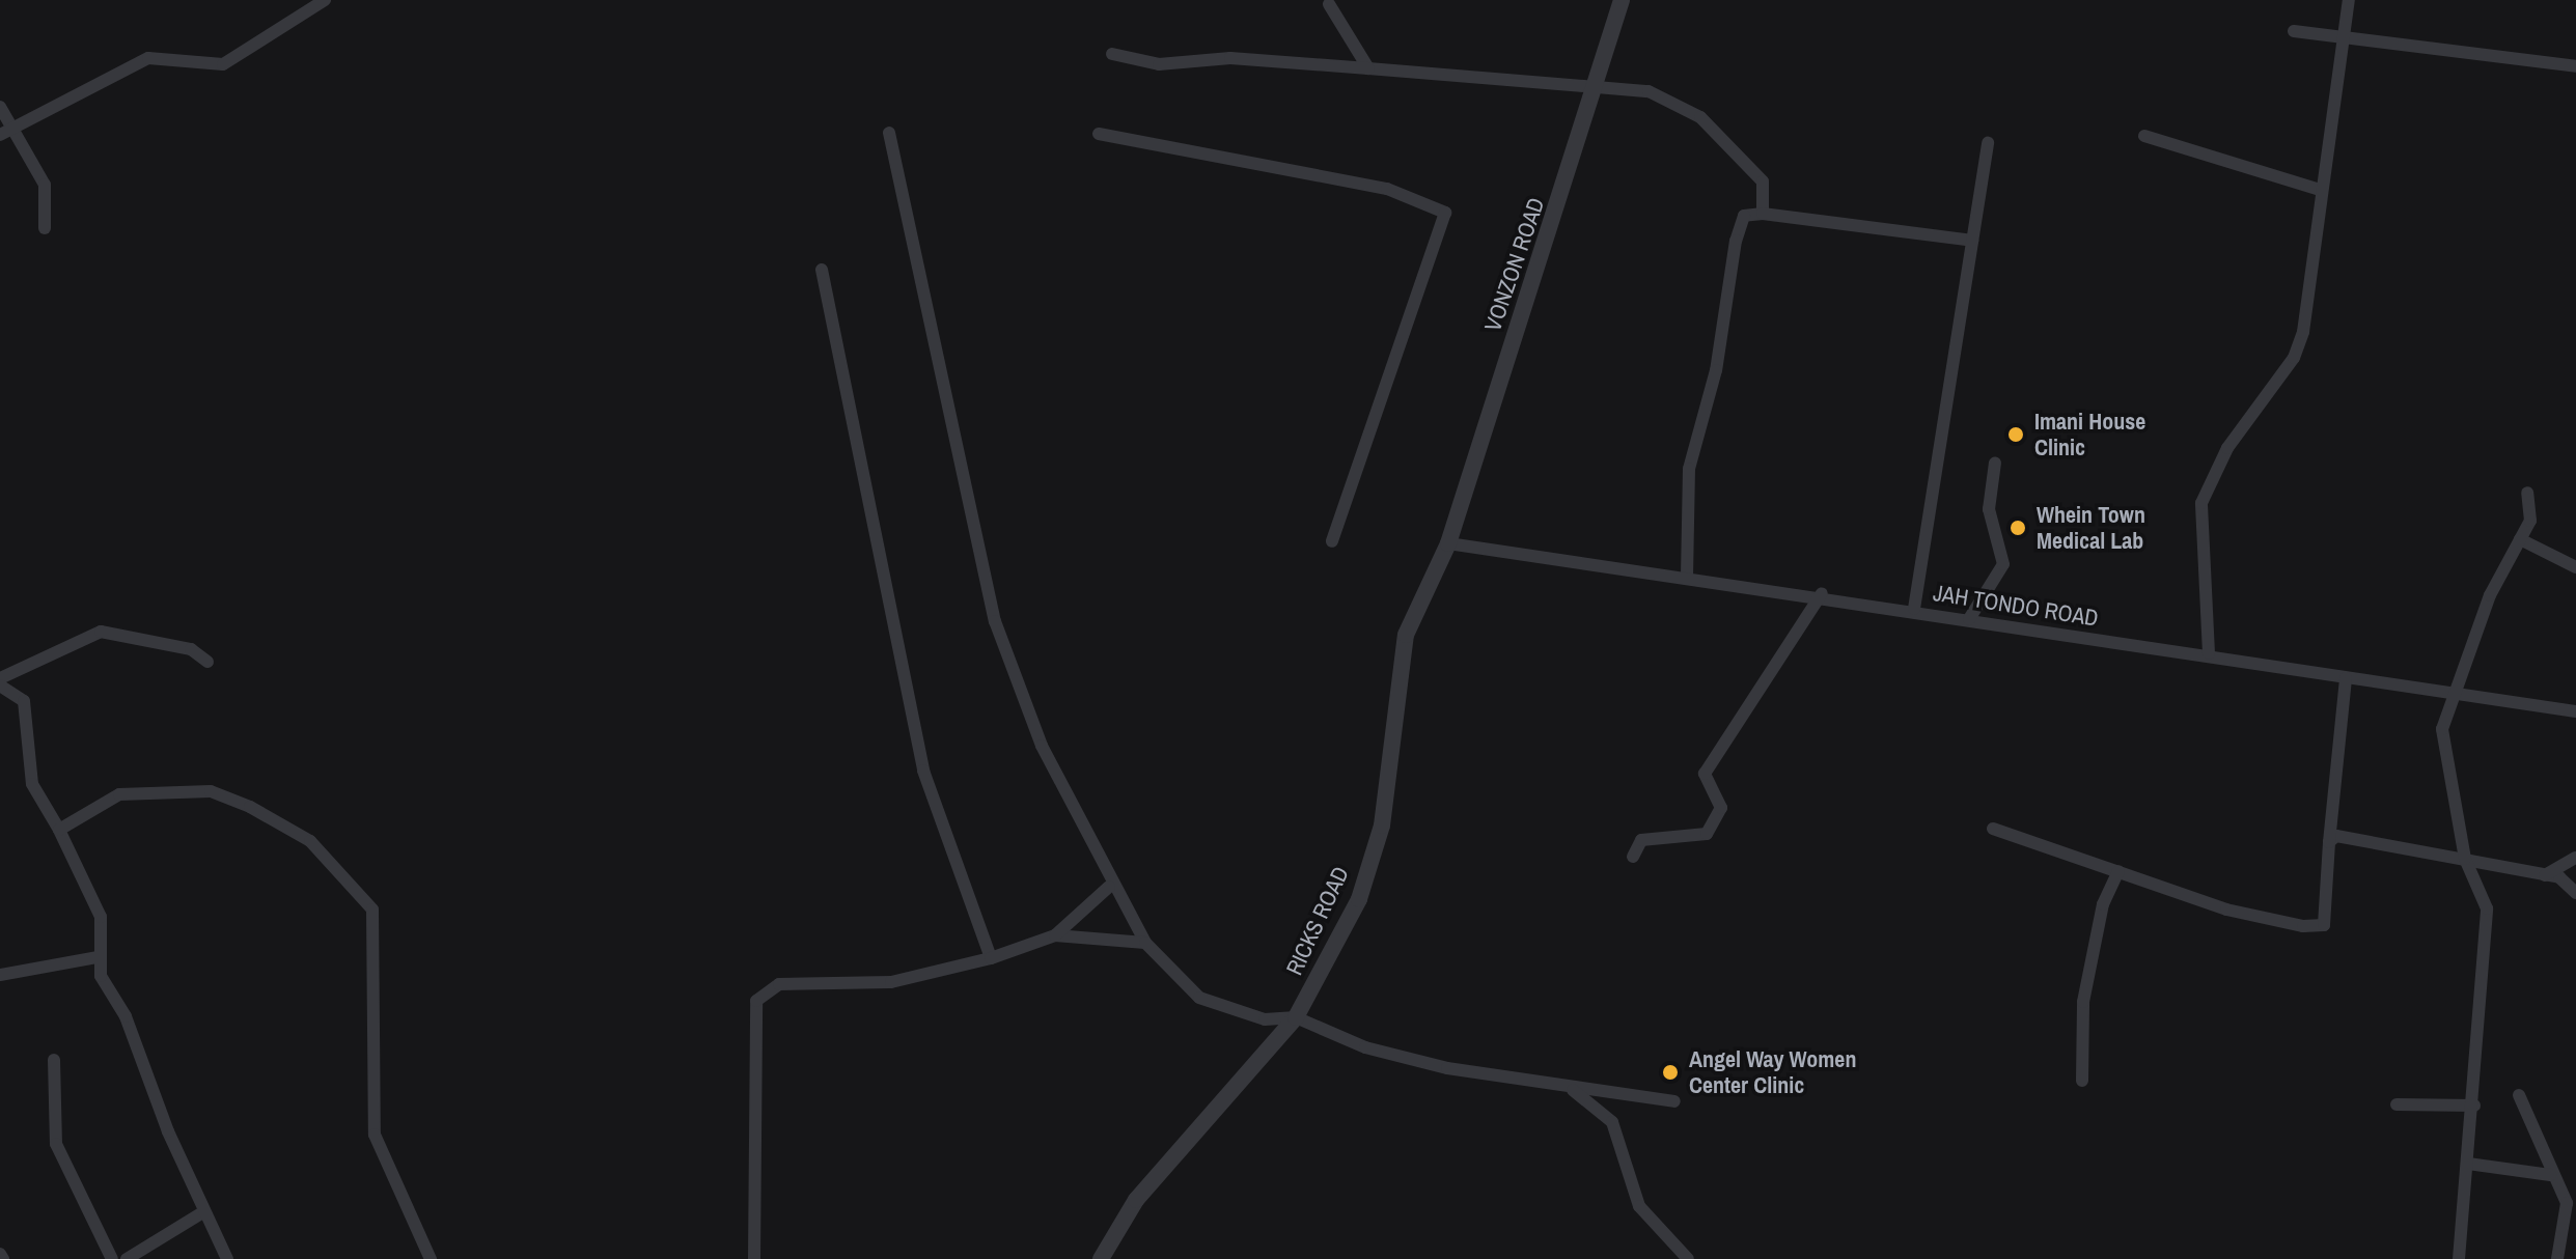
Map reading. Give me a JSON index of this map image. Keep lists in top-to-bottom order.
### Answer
{
  "streets": {
    "street": ["VONZON ROAD", "JAH TONDO ROAD", "RICKS ROAD"]
  },
  "crossings": [
    ["VONZON ROAD", "JAH TONDO ROAD"],
    ["VONZON ROAD", "RICKS ROAD"],
    ["JAH TONDO ROAD", "RICKS ROAD"]
  ],
  "places": ["Imani House Clinic", "Whein Town Medical Lab", "Angel Way Women Center Clinic"]
}
